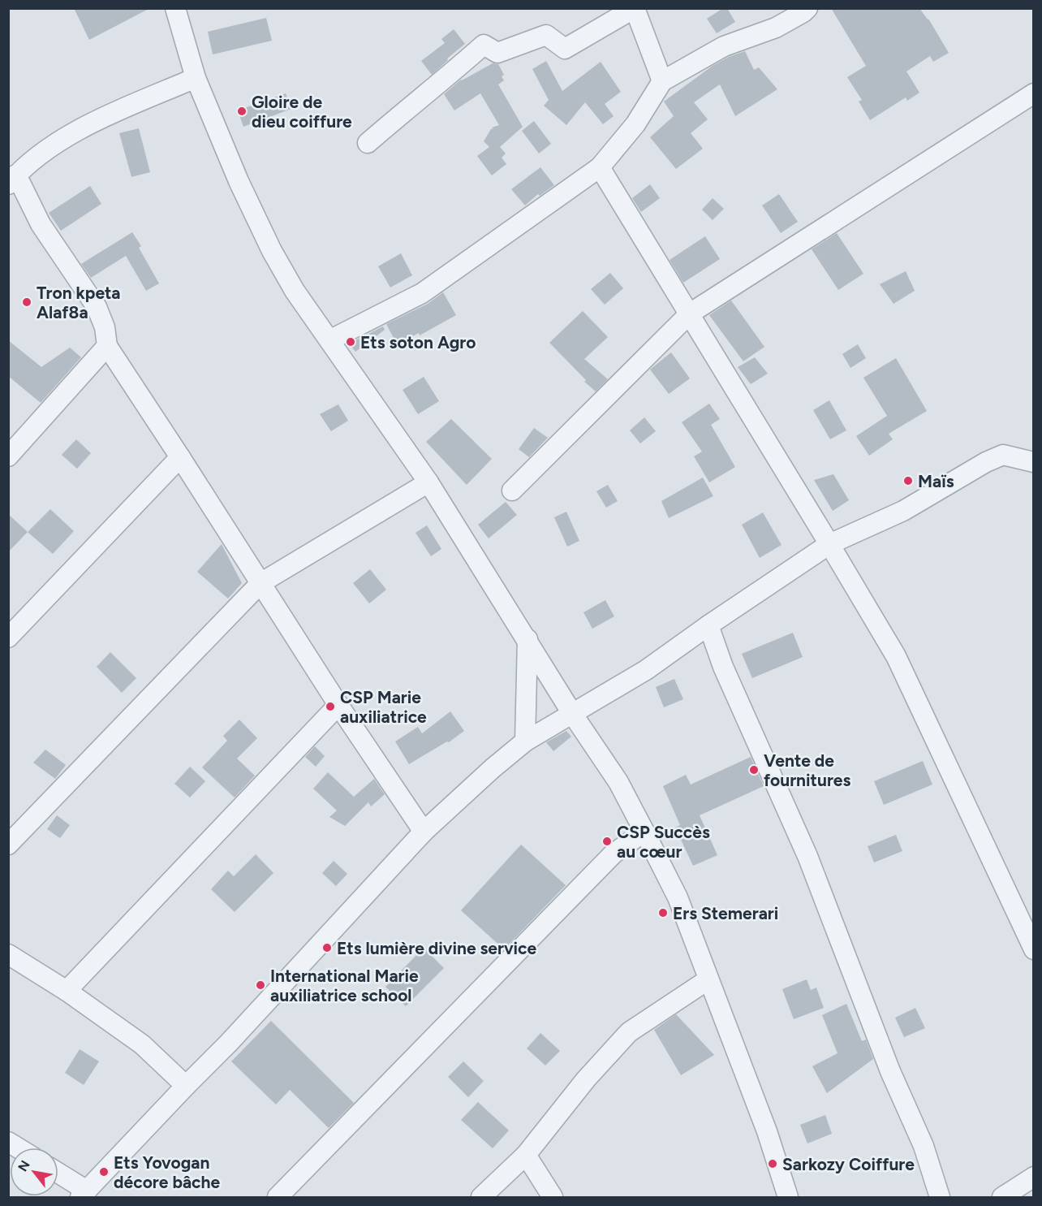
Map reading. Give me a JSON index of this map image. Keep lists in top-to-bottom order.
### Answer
{
  "places": [
    "Gloire de dieu coiffure",
    "Tron kpeta Alaf8a",
    "Ets soton Agro",
    "Maïs",
    "CSP Marie auxiliatrice",
    "Vente de fournitures",
    "CSP Succès au cœur",
    "Ers Stemerari",
    "Ets lumière divine service",
    "International Marie auxiliatrice school",
    "Sarkozy Coiffure",
    "Ets Yovogan décore bâche"
  ],
  "north": "top left"
}
